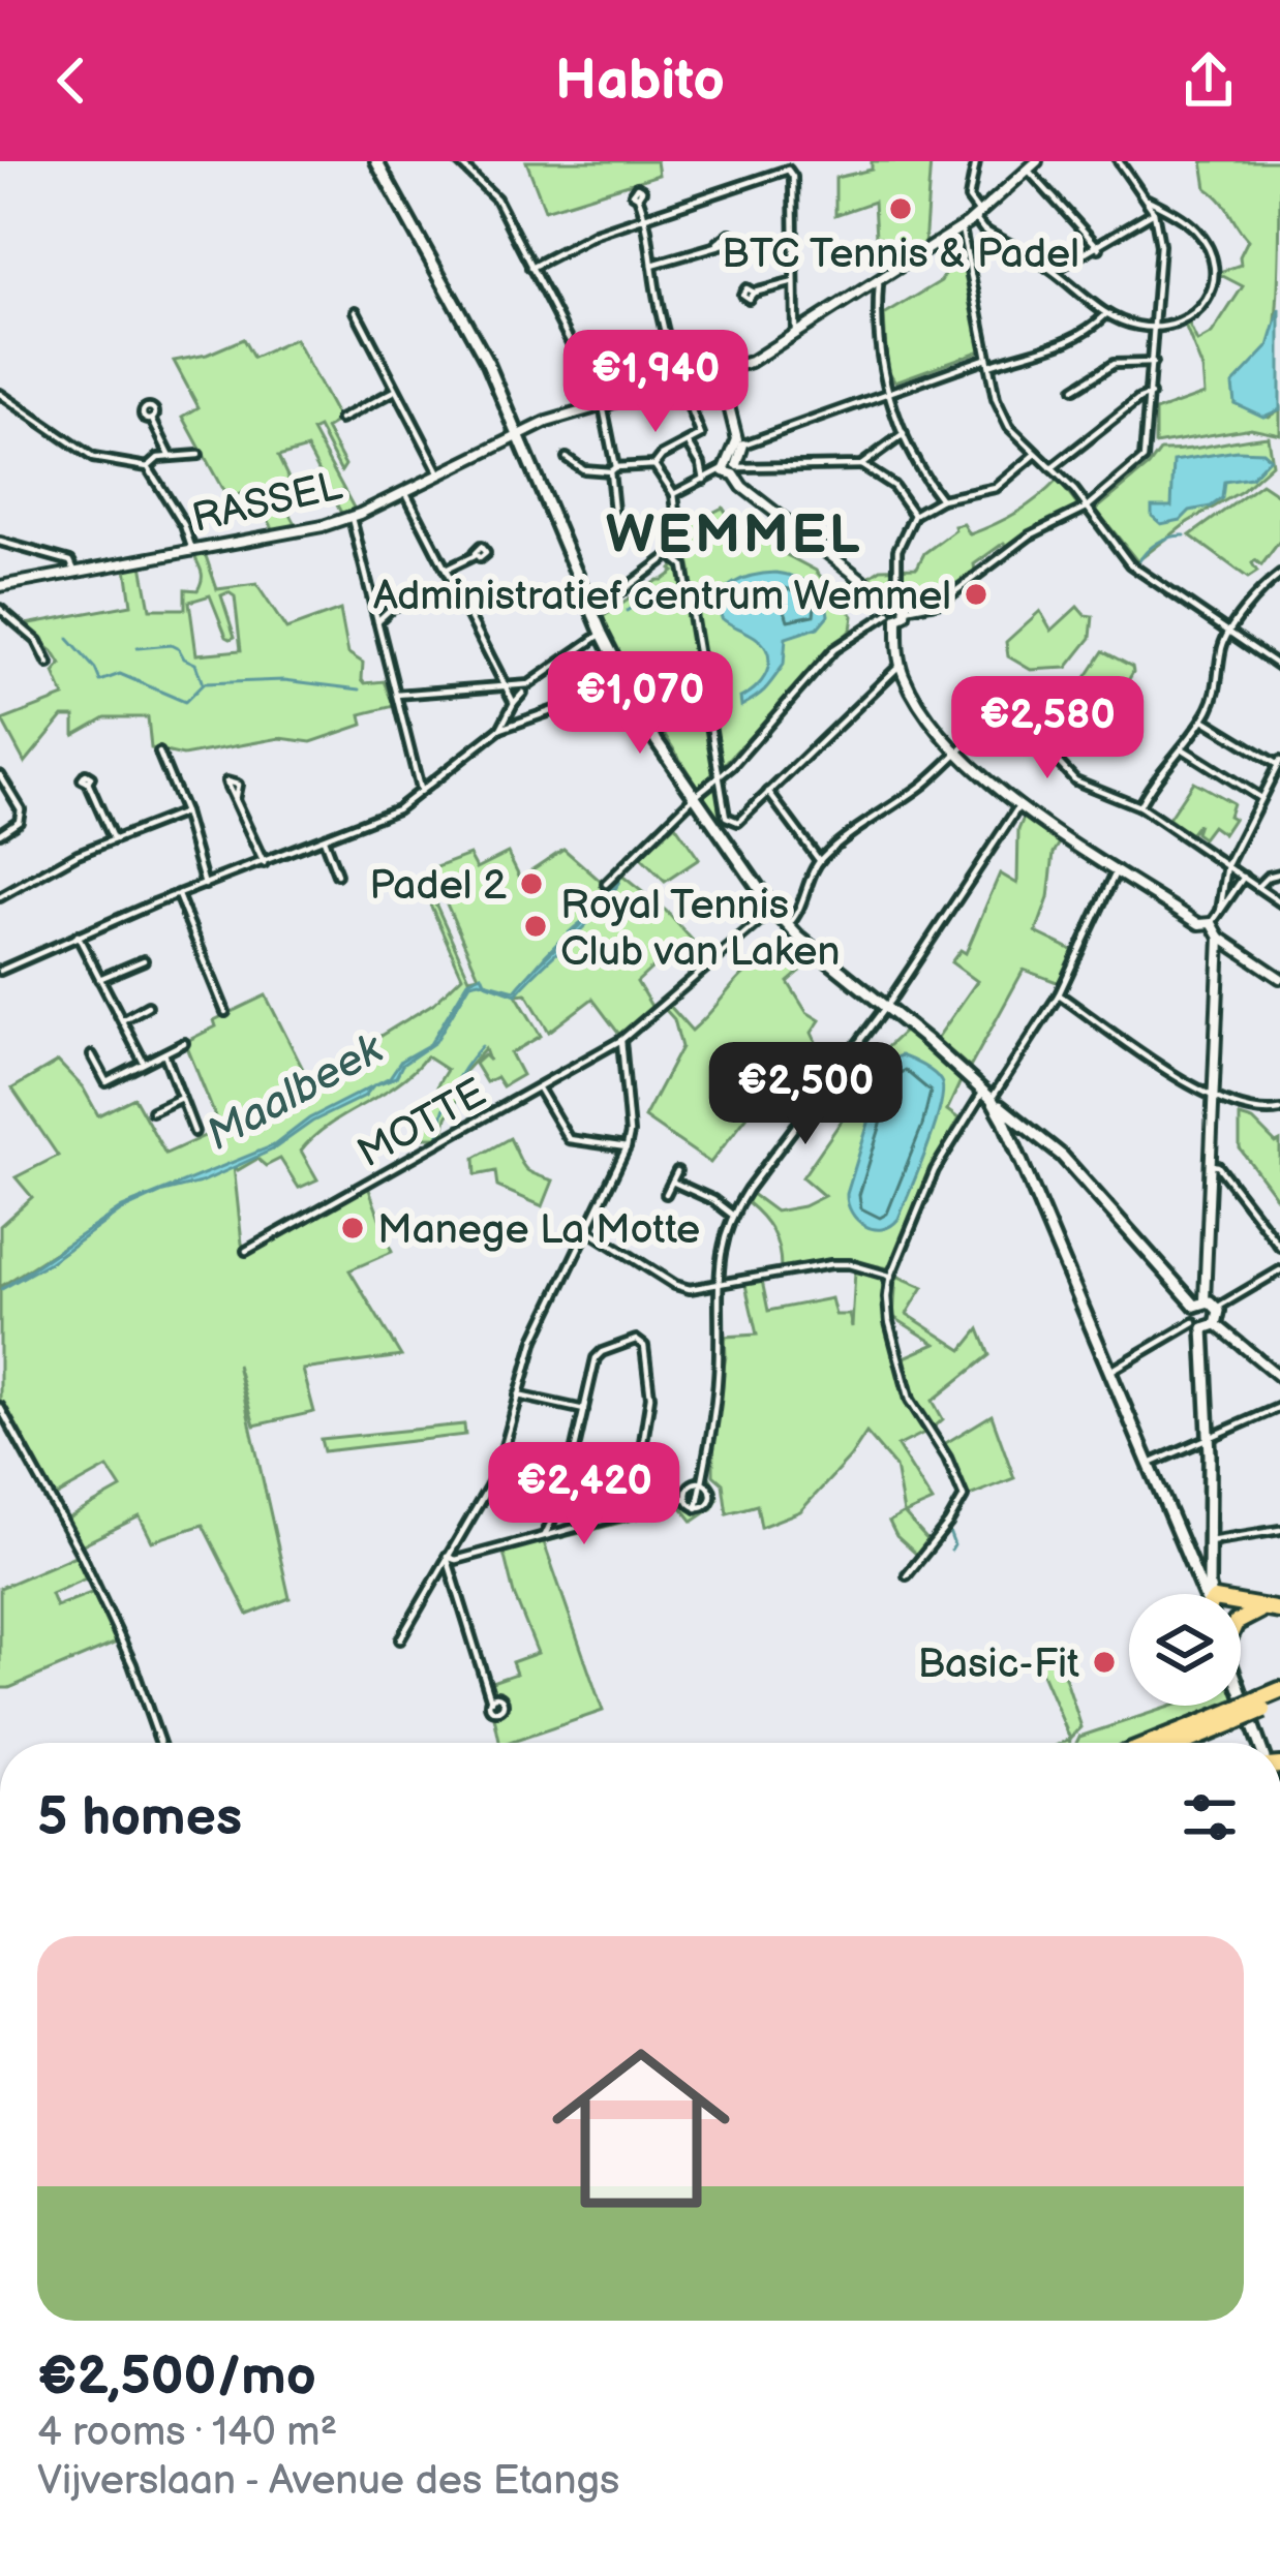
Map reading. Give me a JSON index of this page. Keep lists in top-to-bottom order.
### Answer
{
  "streets": {
    "street": ["RASSEL", "MOTTE"]
  },
  "districts": ["WEMMEL"],
  "water": ["Maalbeek"],
  "places": [
    "BTC Tennis & Padel",
    "Administratief centrum Wemmel",
    "Padel 2",
    "Royal Tennis Club van Laken",
    "Manege La Motte",
    "Basic-Fit"
  ],
  "page": {
    "header": "Habito",
    "price": [
      "€1,940",
      "€1,070",
      "€2,580",
      "€2,500",
      "€2,420"
    ],
    "heading": "5 homes",
    "list": [
      {
        "name": "€2,500/mo",
        "note": "4 rooms · 140 m² · Vijverslaan - Avenue des Etangs"
      }
    ]
  }
}
